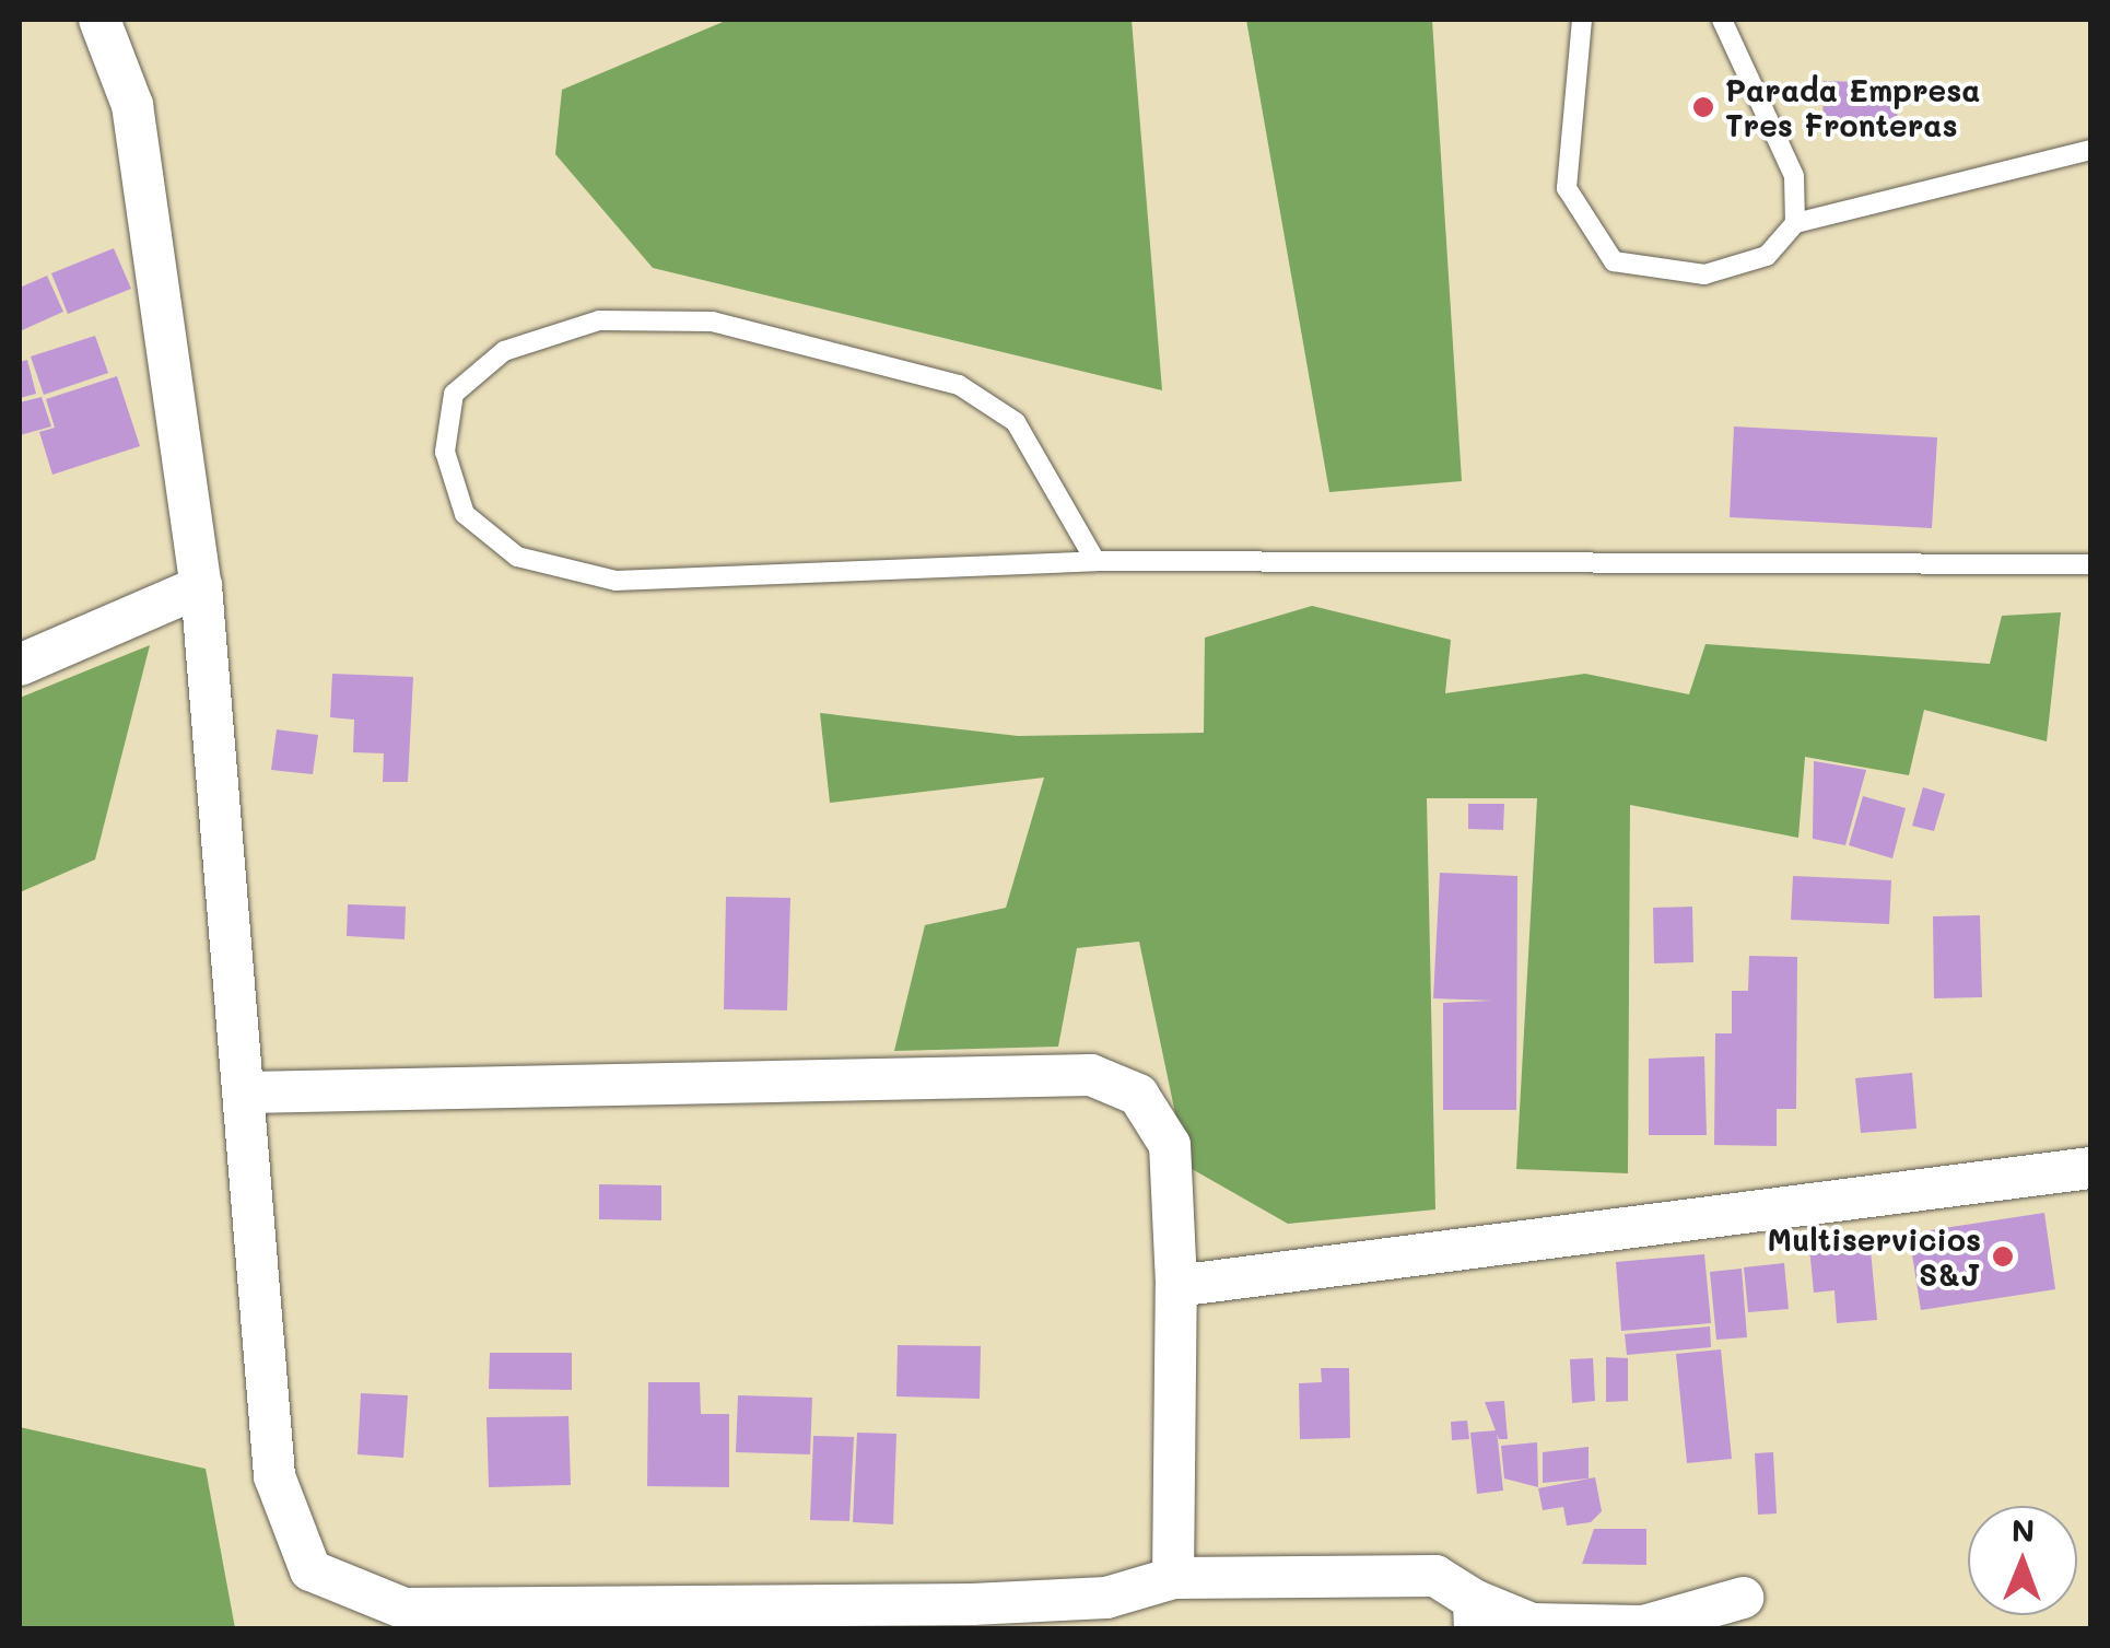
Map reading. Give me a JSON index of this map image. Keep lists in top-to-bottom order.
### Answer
{
  "places": ["Parada Empresa Tres Fronteras", "Multiservicios S&J"],
  "north": "top"
}
